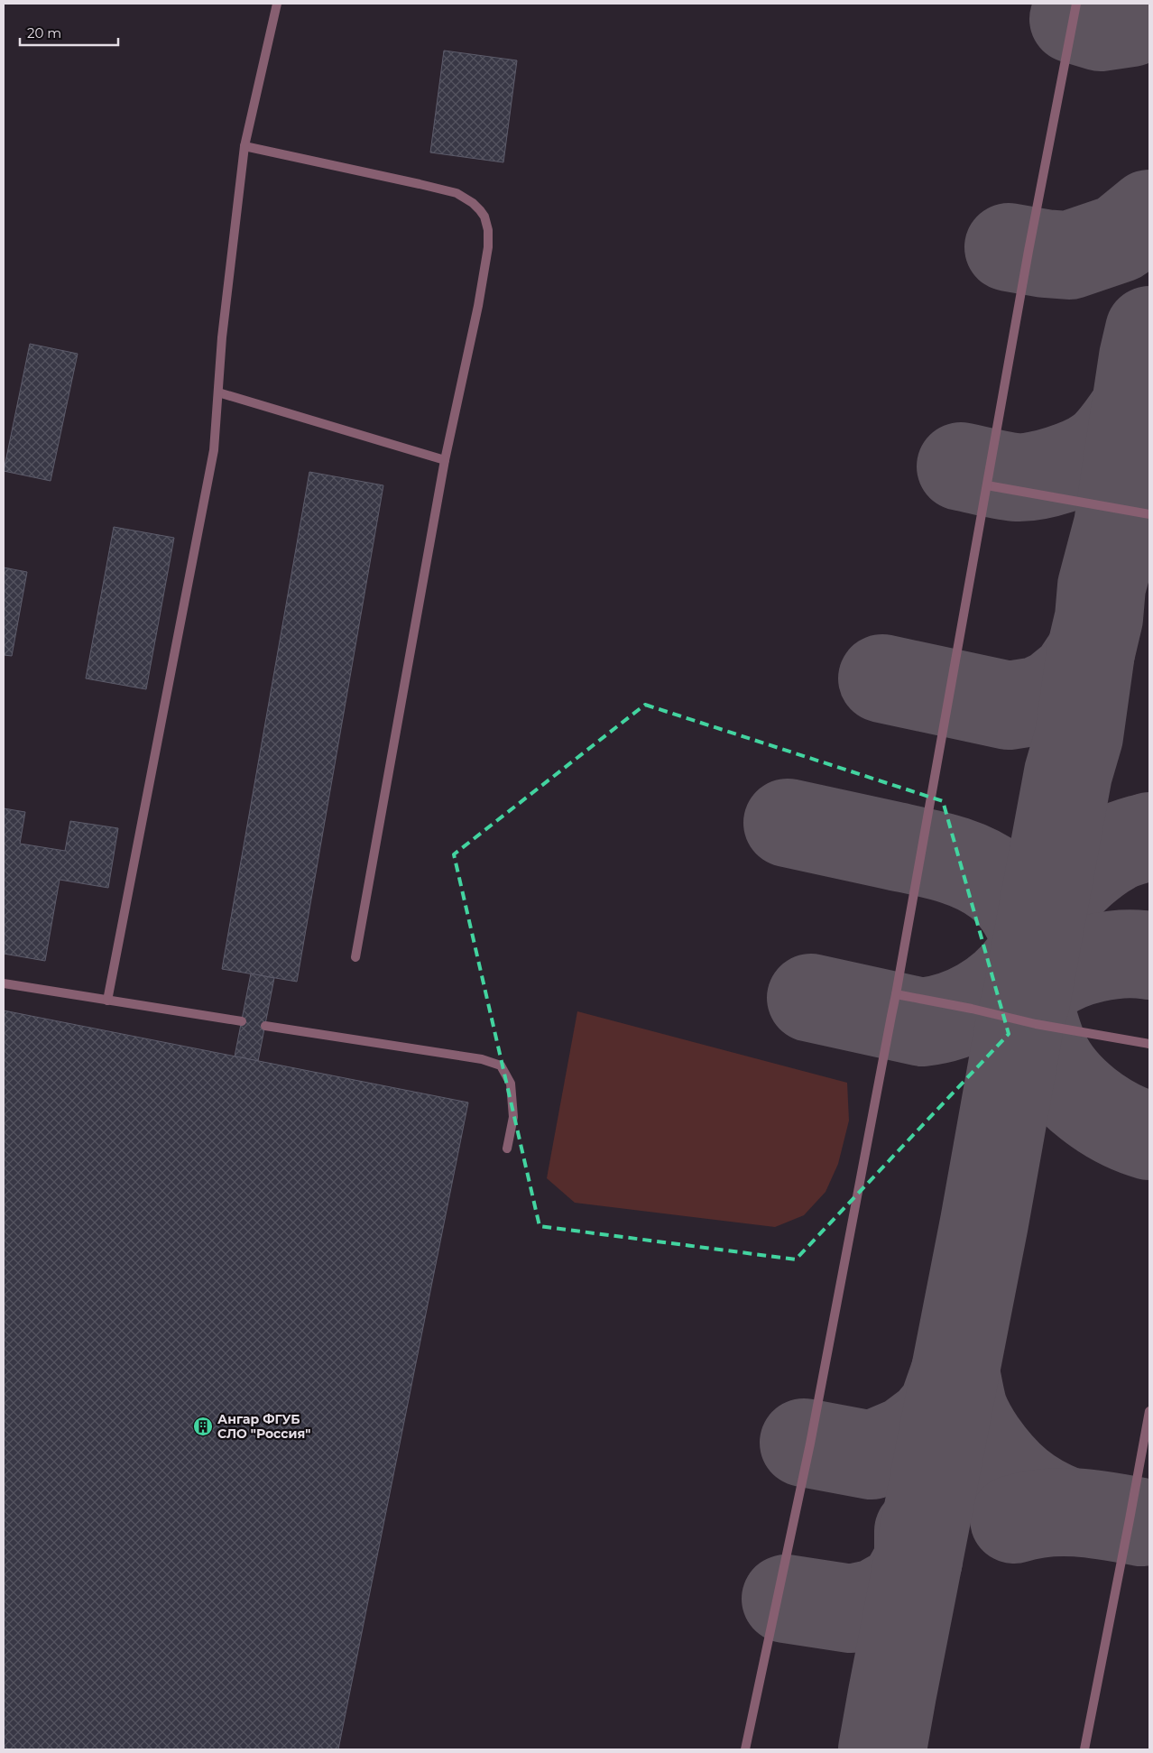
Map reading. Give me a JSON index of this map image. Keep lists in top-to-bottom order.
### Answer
{
  "places": {
    "building": ["Ангар ФГУБ СЛО \"Россия\""]
  },
  "scale_bar": "20 m"
}
